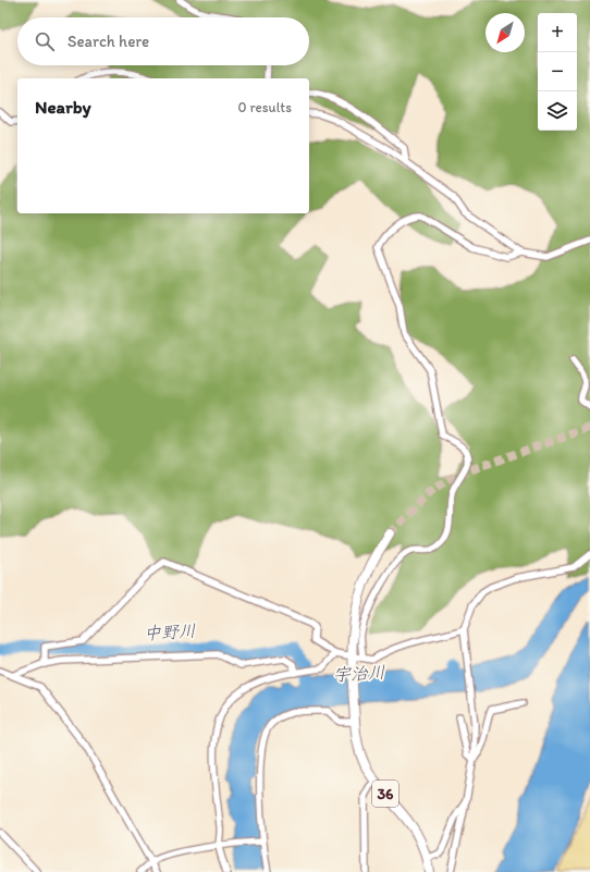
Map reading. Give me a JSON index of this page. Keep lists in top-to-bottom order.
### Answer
{
  "streets": {
    "main road": ["36"]
  },
  "water": ["中野川", "宇治川"],
  "north": "bottom left",
  "page": {
    "map_buttons": ["+", "−"],
    "search": "Search here",
    "heading": ["Nearby", "0 results"]
  }
}
